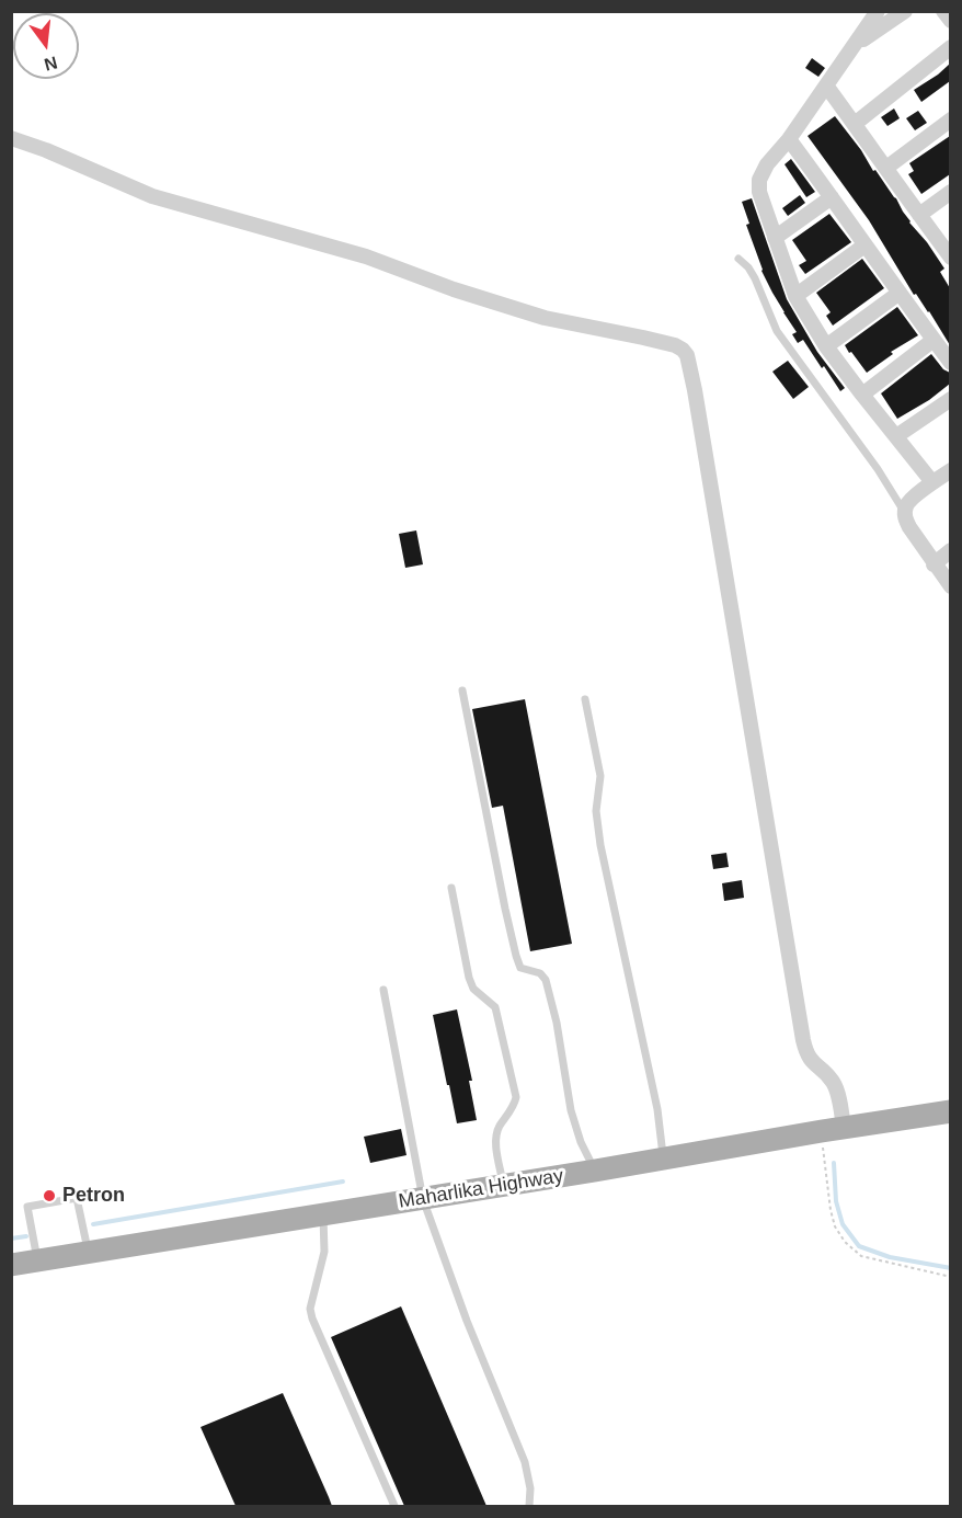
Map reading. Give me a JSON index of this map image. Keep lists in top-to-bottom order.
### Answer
{
  "streets": {
    "main road": ["Maharlika Highway"]
  },
  "places": ["Petron"],
  "north": "bottom"
}
